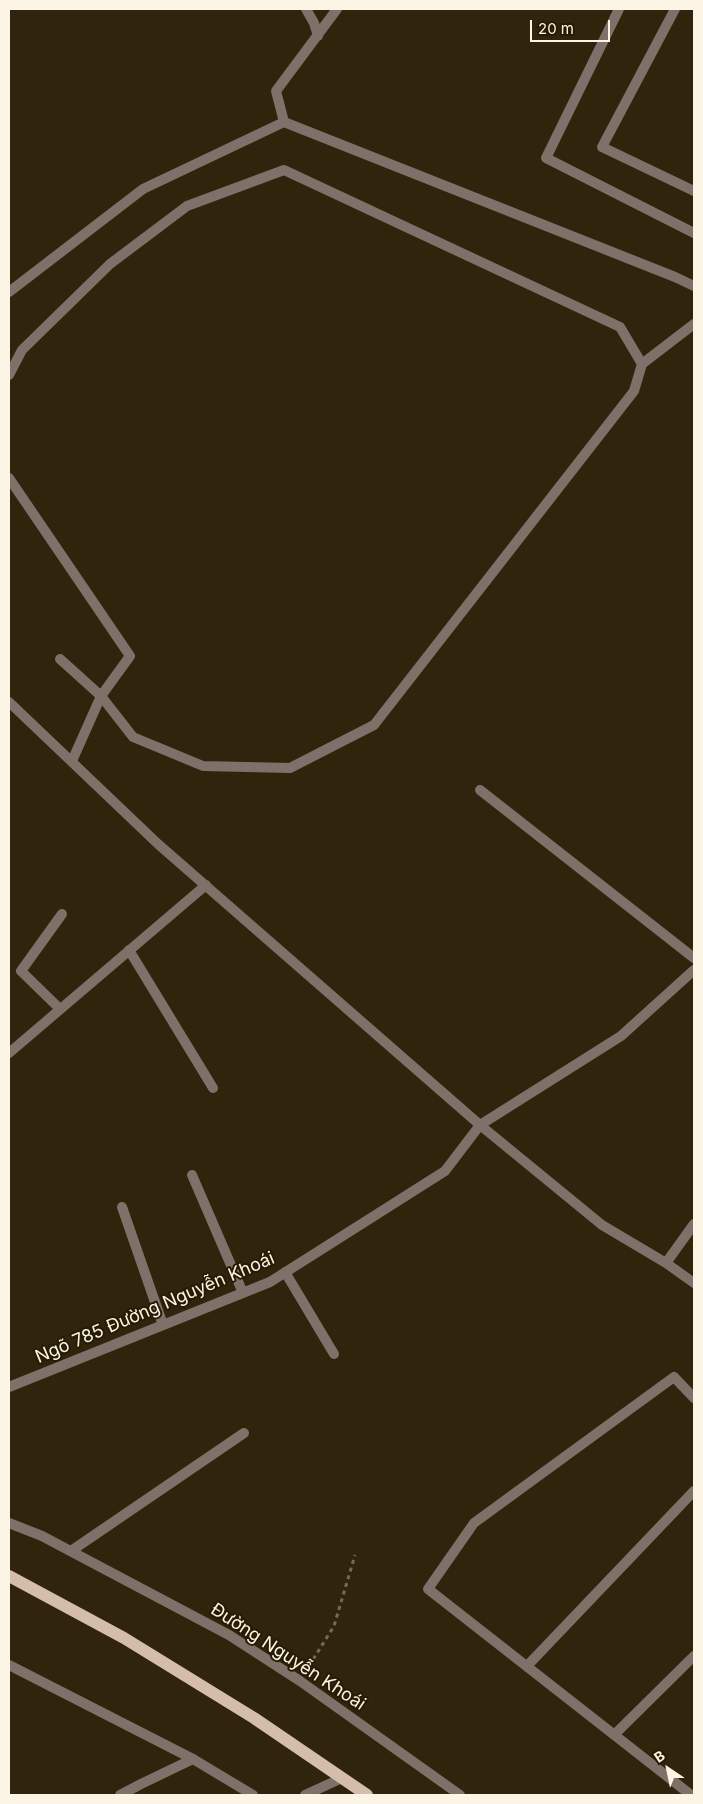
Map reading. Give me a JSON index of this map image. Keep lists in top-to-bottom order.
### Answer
{
  "streets": {
    "street": ["Ngõ 785 Đường Nguyễn Khoái", "Đường Nguyễn Khoái"]
  },
  "scale_bar": "20 m",
  "north": "top left"
}
